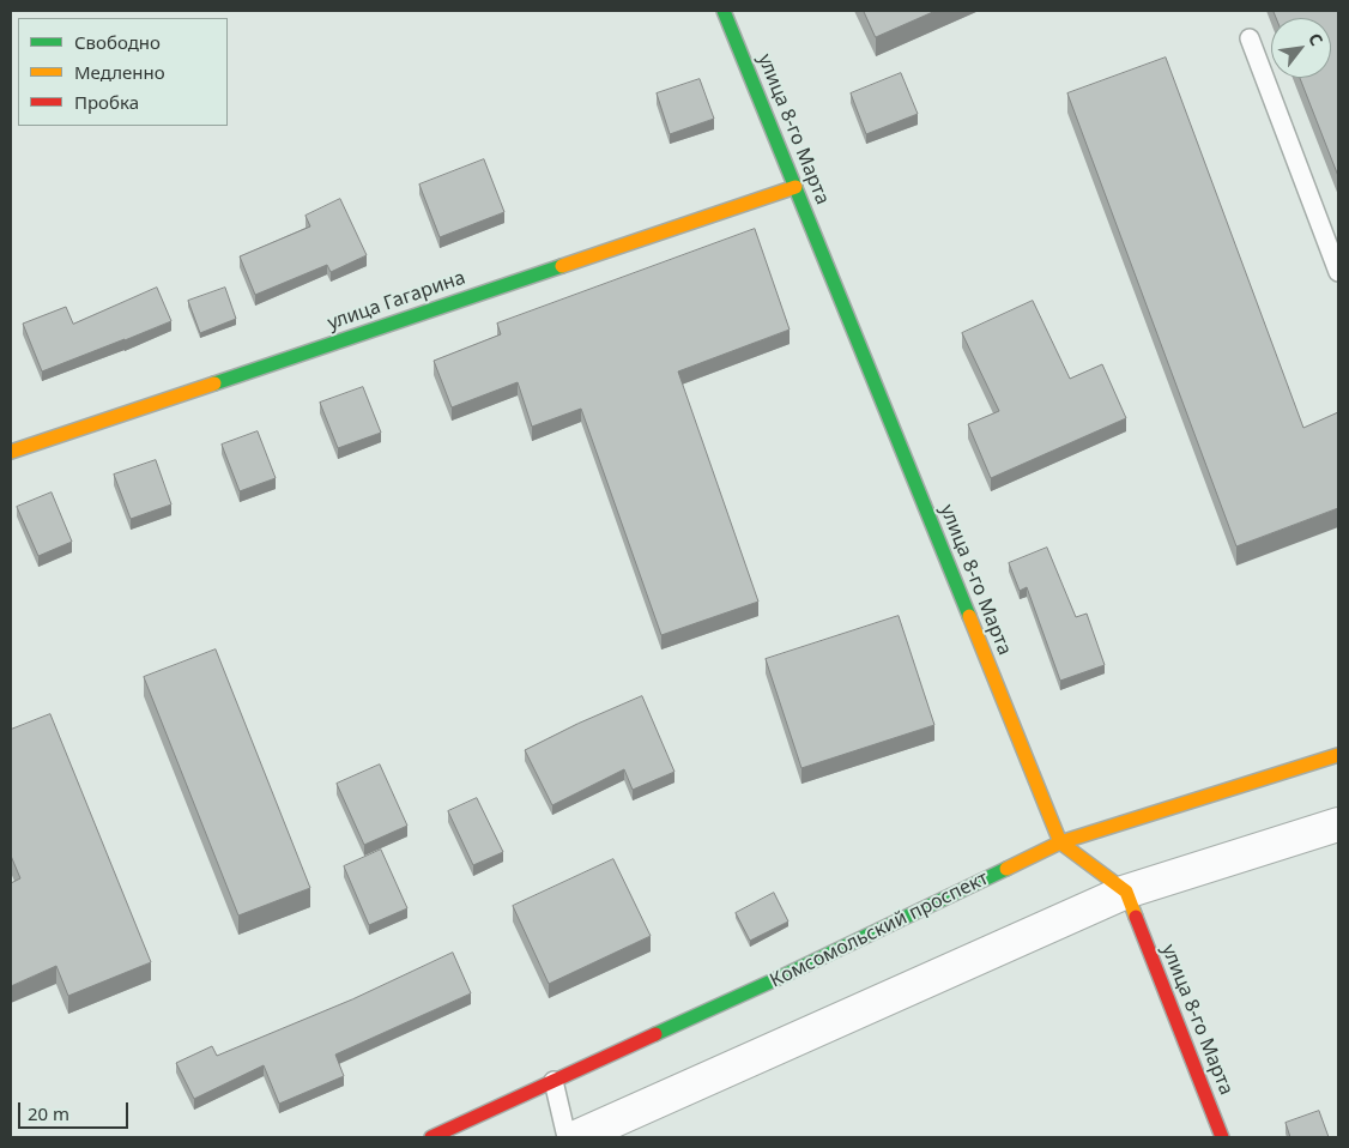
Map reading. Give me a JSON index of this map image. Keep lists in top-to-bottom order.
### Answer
{
  "streets": {
    "street": ["улица 8-го Марта", "улица Гагарина", "Комсомольский проспект"]
  },
  "crossings": [
    ["улица 8-го Марта", "улица Гагарина"],
    ["улица 8-го Марта", "Комсомольский проспект"]
  ],
  "legend": ["Свободно", "Медленно", "Пробка"],
  "scale_bar": "20 m",
  "north": "top right"
}
